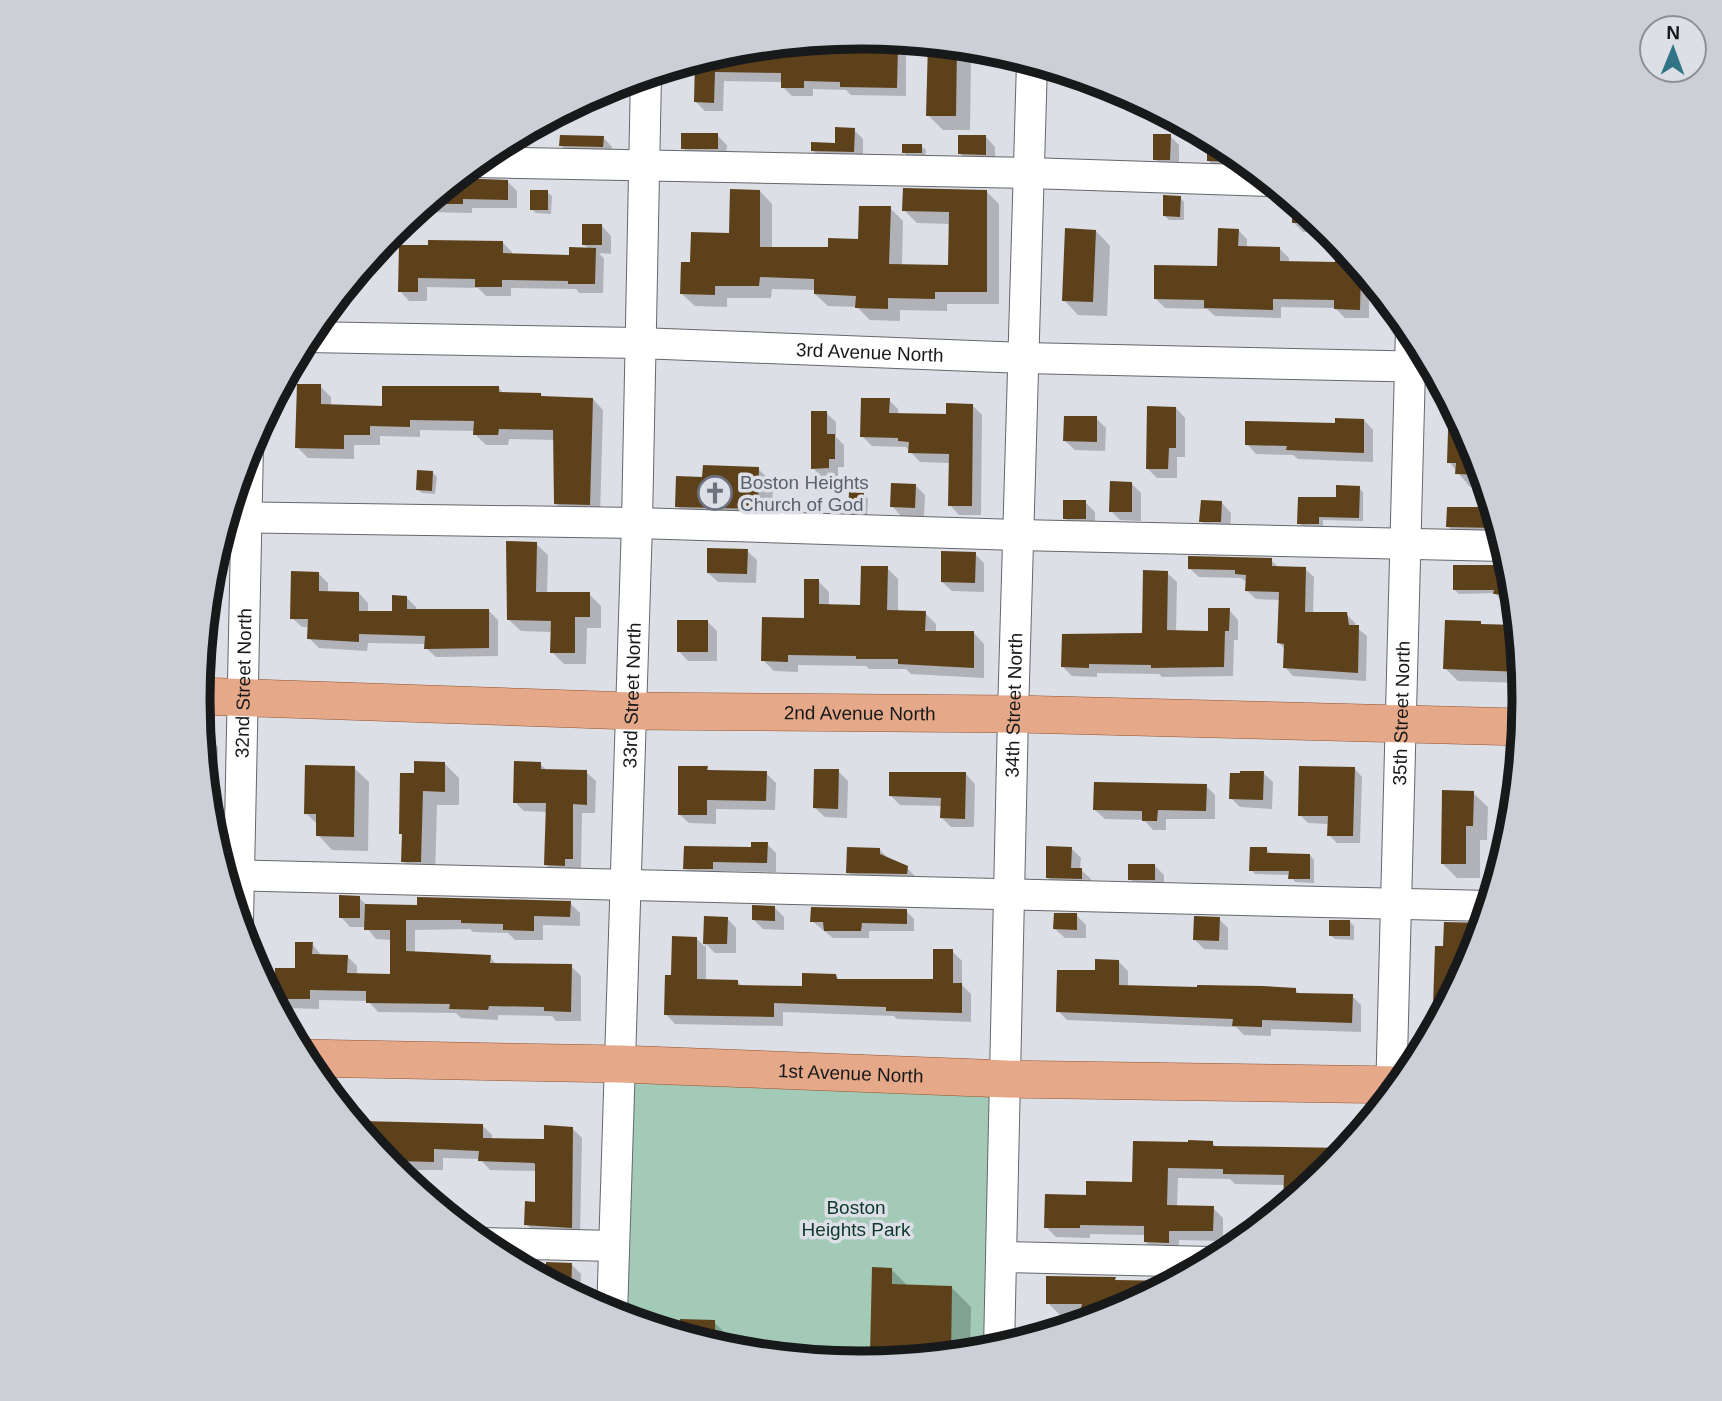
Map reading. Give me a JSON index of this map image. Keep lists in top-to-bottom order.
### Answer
{
  "streets": {
    "main road": ["2nd Avenue North", "1st Avenue North"],
    "street": [
      "3rd Avenue North",
      "32nd Street North",
      "33rd Street North",
      "34th Street North",
      "35th Street North"
    ]
  },
  "crossings": [
    ["3rd Avenue North", "33rd Street North"],
    ["3rd Avenue North", "34th Street North"],
    ["32nd Street North", "2nd Avenue North"],
    ["33rd Street North", "2nd Avenue North"],
    ["33rd Street North", "1st Avenue North"],
    ["34th Street North", "2nd Avenue North"],
    ["34th Street North", "1st Avenue North"],
    ["2nd Avenue North", "35th Street North"]
  ],
  "parks": ["Boston Heights Park"],
  "places": {
    "church": ["Boston Heights Church of God"]
  },
  "north": "top"
}
